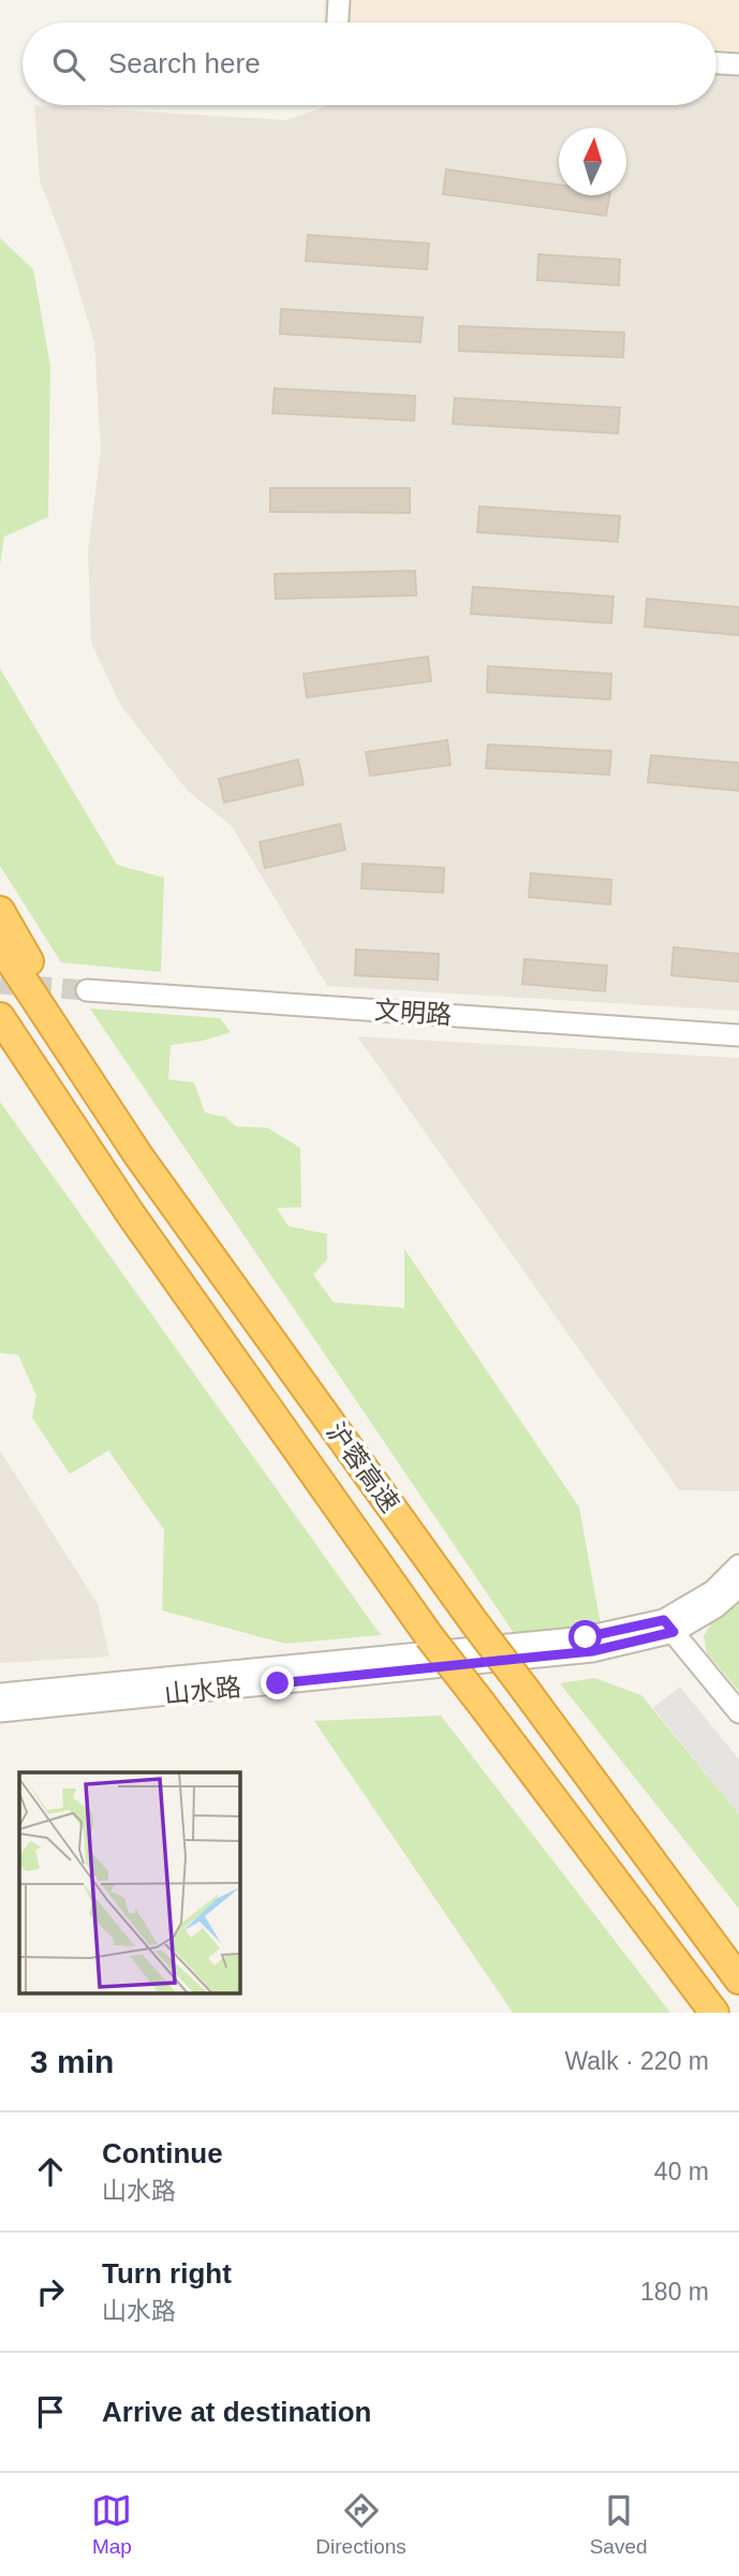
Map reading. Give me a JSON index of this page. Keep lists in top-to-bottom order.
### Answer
{
  "streets": {
    "highway": ["沪蓉高速"],
    "street": ["文明路", "山水路"]
  },
  "north": "top",
  "page": {
    "search": "Search here",
    "heading": ["3 min", "Walk · 220 m"],
    "list": [
      ["Continue", "山水路", "40 m"],
      ["Turn right", "山水路", "180 m"],
      "Arrive at destination"
    ],
    "nav": ["Map", "Directions", "Saved"]
  }
}
